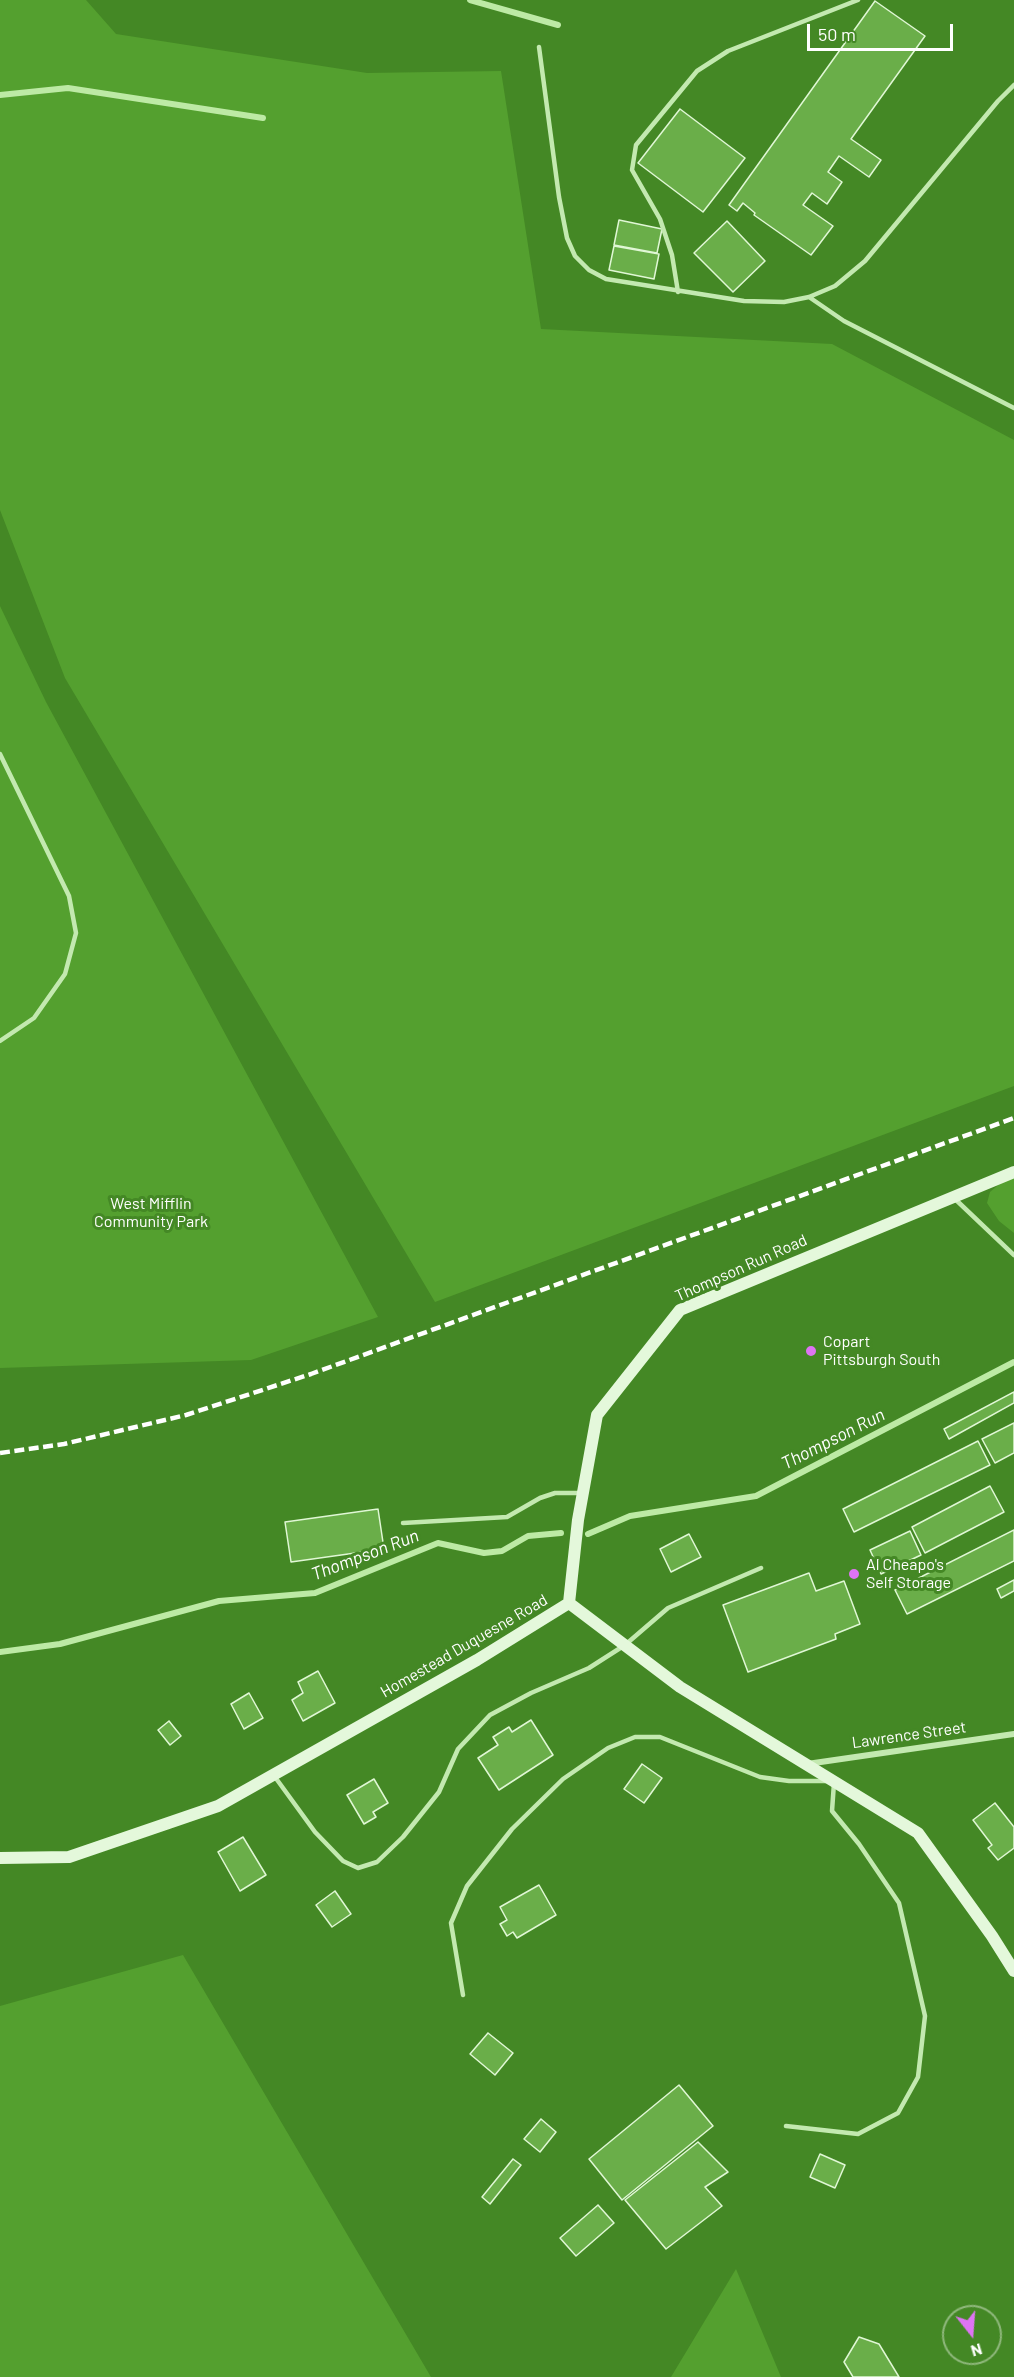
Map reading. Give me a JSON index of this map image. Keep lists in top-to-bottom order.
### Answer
{
  "streets": {
    "street": ["Thompson Run Road", "Homestead Duquesne Road", "Lawrence Street"]
  },
  "crossings": [
    ["Thompson Run Road", "Homestead Duquesne Road"],
    ["Homestead Duquesne Road", "Lawrence Street"]
  ],
  "water": ["Thompson Run"],
  "parks": ["West Mifflin Community Park"],
  "places": ["Copart Pittsburgh South", "Al Cheapo's Self Storage"],
  "scale_bar": "50 m",
  "north": "bottom"
}
